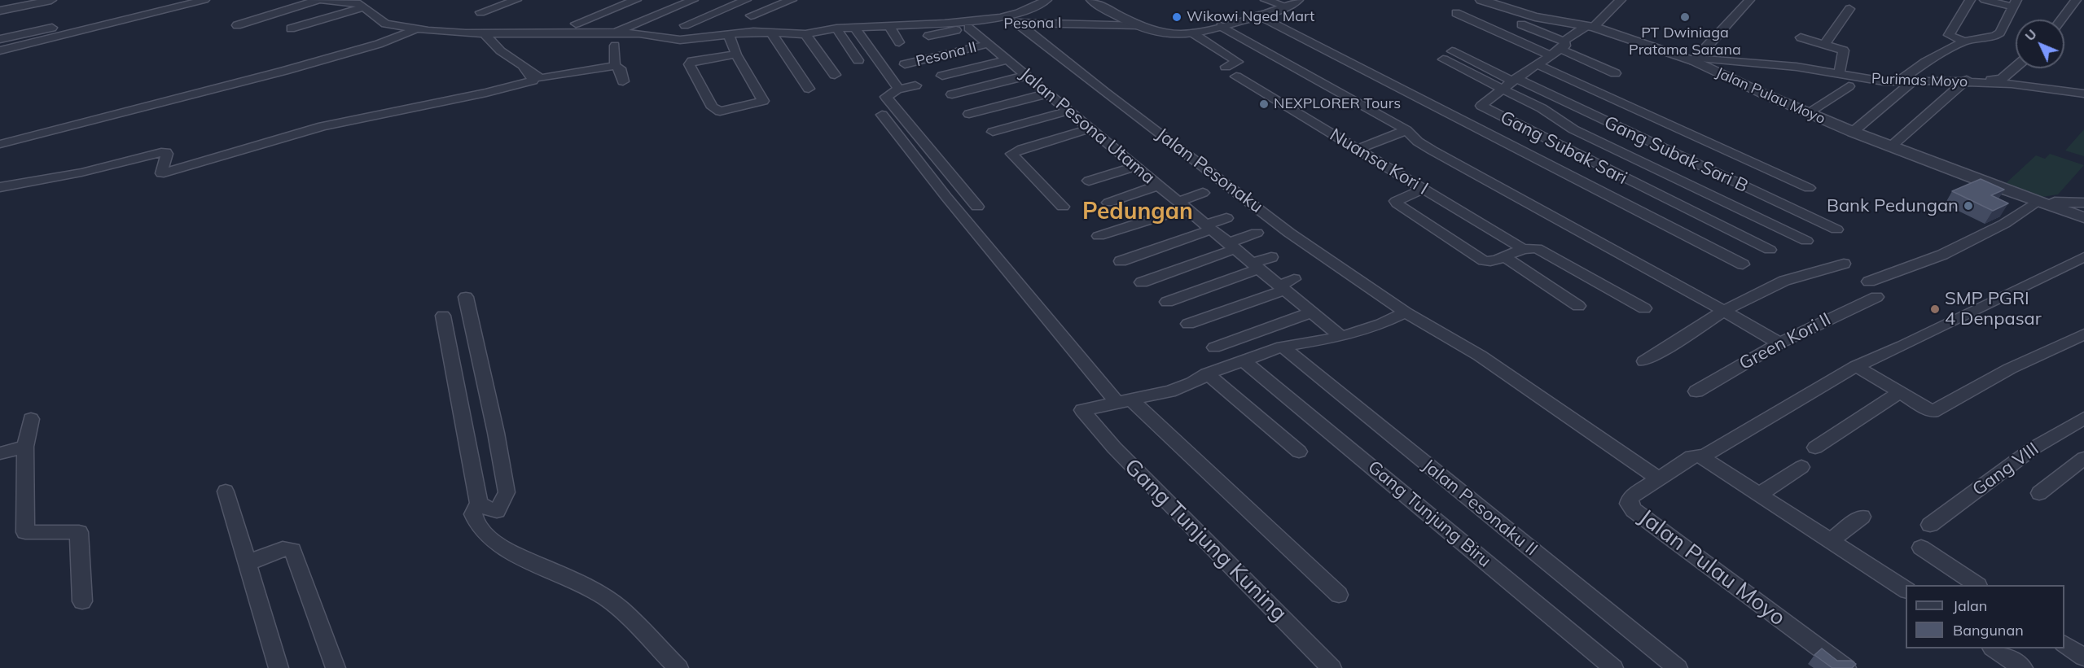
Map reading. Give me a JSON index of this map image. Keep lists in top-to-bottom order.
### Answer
{
  "streets": {
    "street": [
      "Pesona I",
      "Pesona II",
      "Purimas Moyo",
      "Jalan Pulau Moyo",
      "Jalan Pesona Utama",
      "Gang Subak Sari",
      "Gang Subak Sari B",
      "Nuansa Kori I",
      "Jalan Pesonaku",
      "Green Kori II",
      "Gang VIII",
      "Jalan Pesonaku II",
      "Gang Tunjung Biru",
      "Gang Tunjung Kuning"
    ]
  },
  "crossings": [
    ["Pesona I", "Jalan Pesona Utama"],
    ["Pesona I", "Jalan Pesonaku"],
    ["Pesona II", "Jalan Pesona Utama"],
    ["Purimas Moyo", "Jalan Pulau Moyo"],
    ["Jalan Pulau Moyo", "Gang Subak Sari"],
    ["Jalan Pulau Moyo", "Jalan Pesonaku"],
    ["Gang Subak Sari", "Gang Subak Sari B"]
  ],
  "districts": ["Pedungan"],
  "places": [
    "Wikowi Nged Mart",
    "PT Dwiniaga Pratama Sarana",
    "NEXPLORER Tours",
    "Bank Pedungan",
    "SMP PGRI 4 Denpasar"
  ],
  "legend": ["Jalan", "Bangunan"],
  "north": "top left"
}
